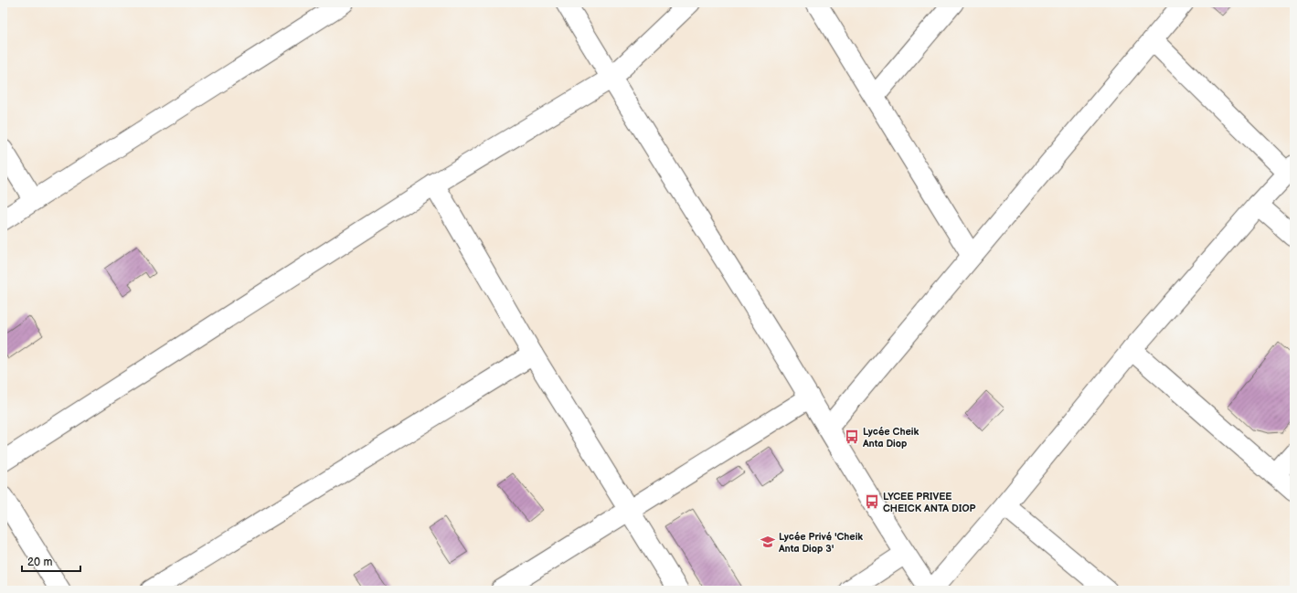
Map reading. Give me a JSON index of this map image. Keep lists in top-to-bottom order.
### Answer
{
  "places": {
    "bus stop": ["Lycée Cheik Anta Diop", "LYCEE PRIVEE CHEICK ANTA DIOP"],
    "school or university": ["Lycée Privé 'Cheik Anta Diop 3'"]
  },
  "scale_bar": "20 m"
}
